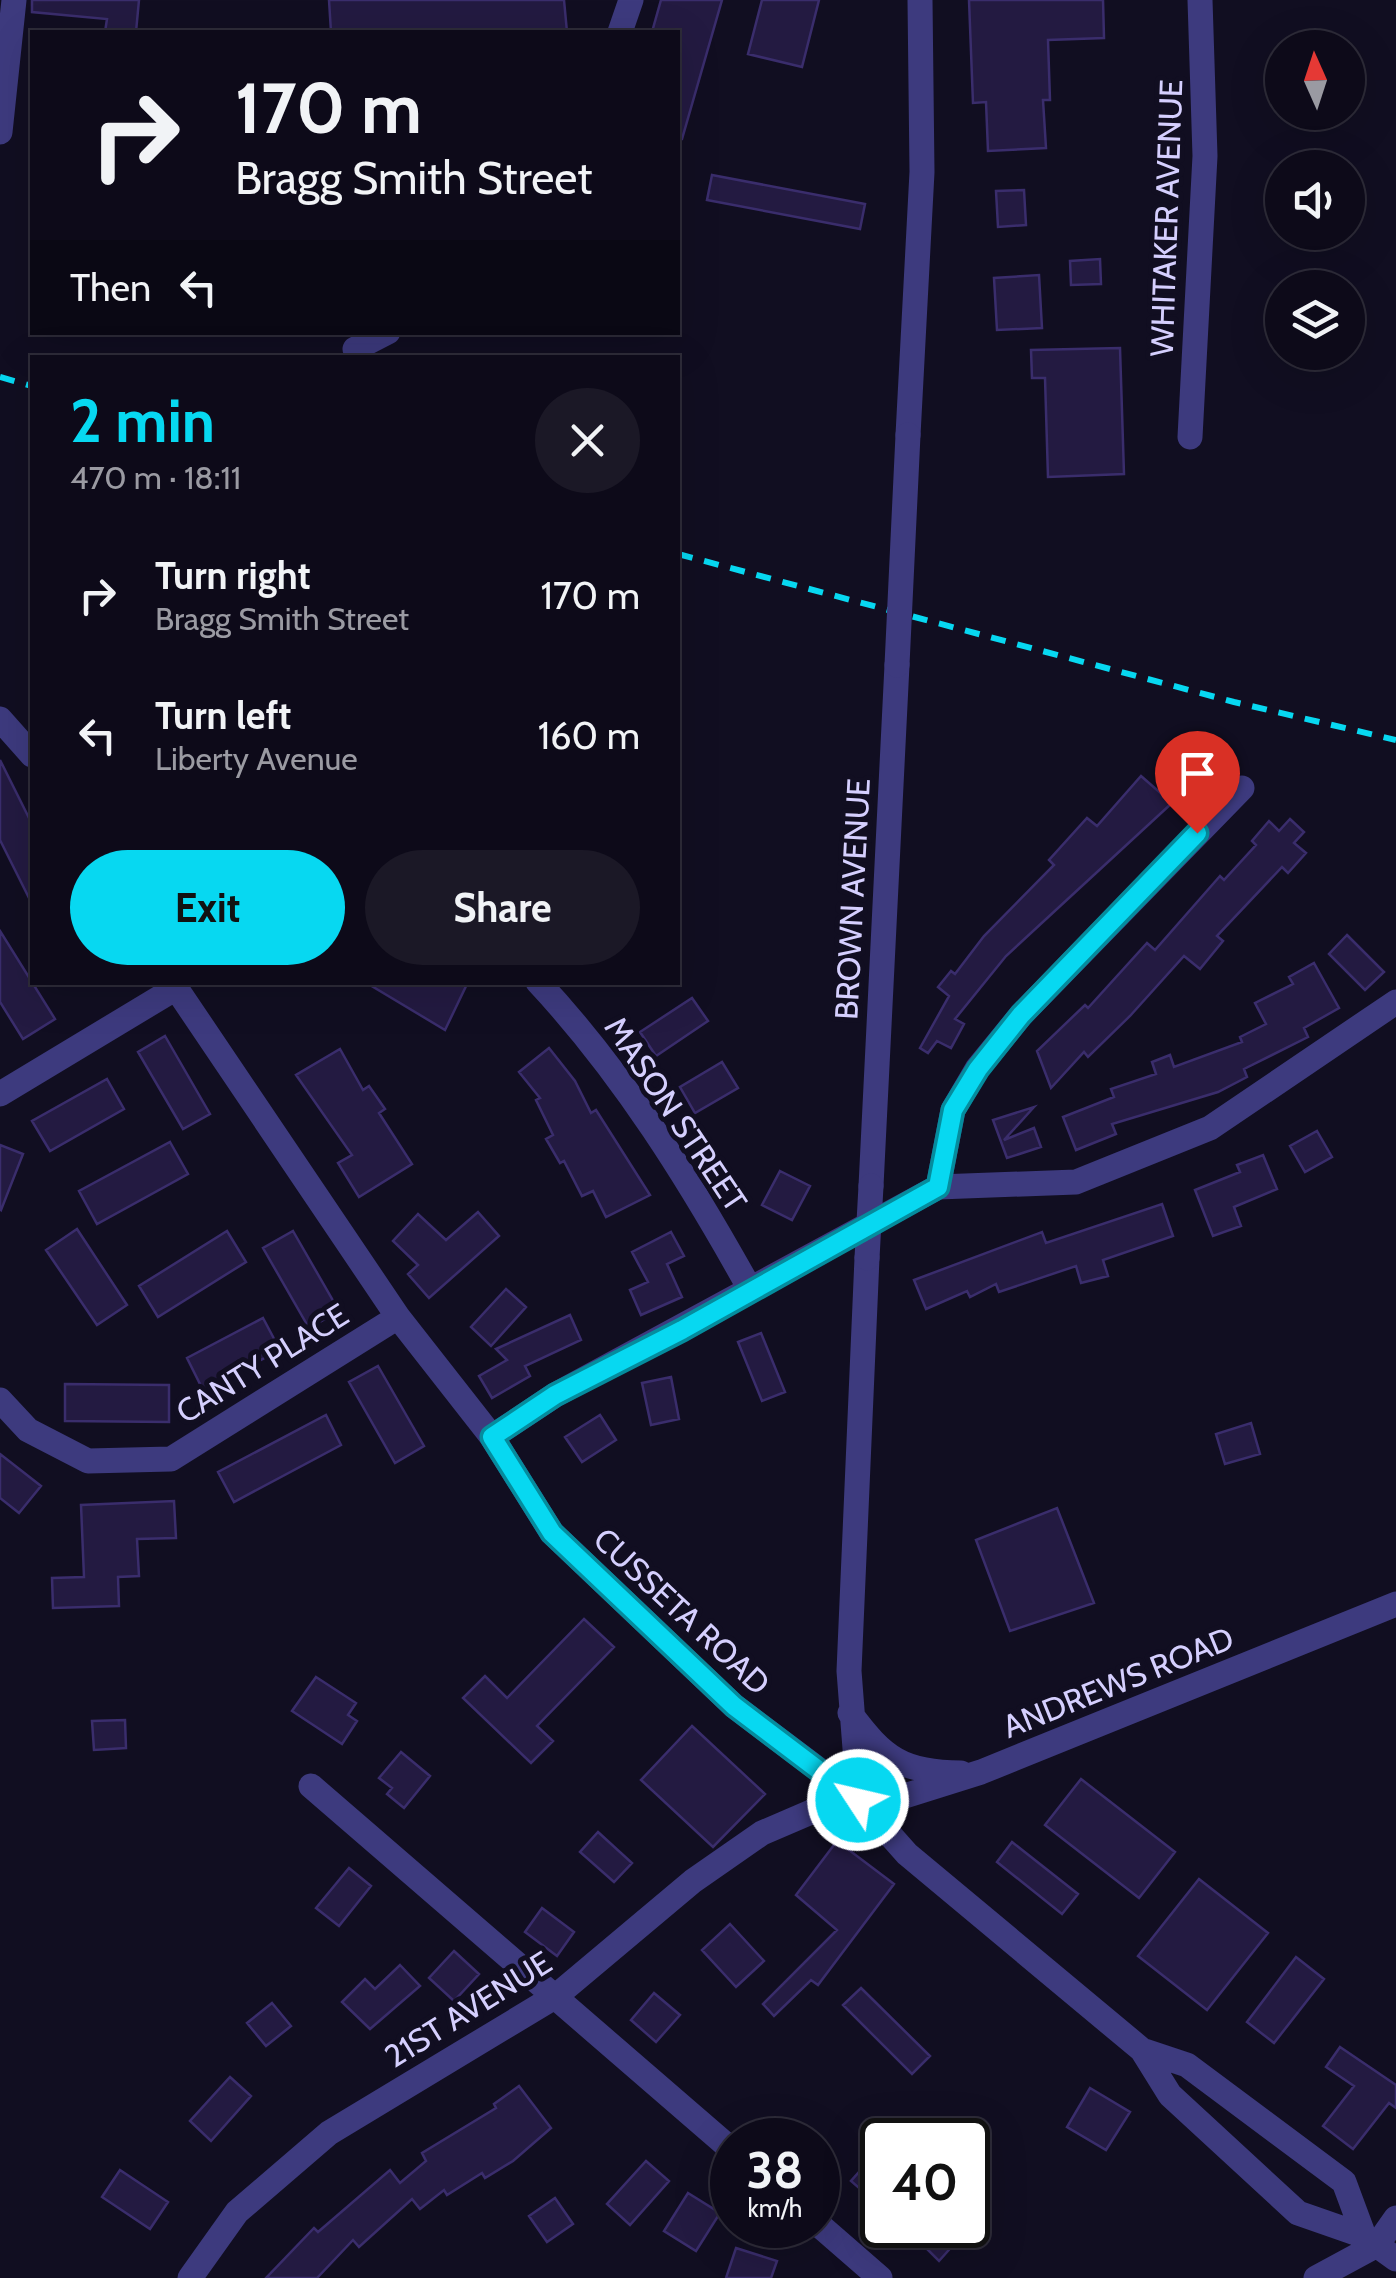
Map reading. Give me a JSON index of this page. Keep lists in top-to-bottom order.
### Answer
{
  "streets": {
    "street": [
      "WHITAKER AVENUE",
      "BROWN AVENUE",
      "MASON STREET",
      "CANTY PLACE",
      "CUSSETA ROAD",
      "ANDREWS ROAD",
      "21ST AVENUE"
    ]
  },
  "crossings": [
    ["BROWN AVENUE", "CUSSETA ROAD"],
    ["BROWN AVENUE", "ANDREWS ROAD"],
    ["BROWN AVENUE", "21ST AVENUE"],
    ["CANTY PLACE", "CUSSETA ROAD"],
    ["CUSSETA ROAD", "ANDREWS ROAD"],
    ["CUSSETA ROAD", "21ST AVENUE"],
    ["ANDREWS ROAD", "21ST AVENUE"]
  ],
  "north": "top",
  "page": {
    "turn": ["170 m", "Bragg Smith Street"],
    "then": "Then",
    "heading": ["2 min", "470 m · 18:11"],
    "list": [
      {
        "name": "Turn right",
        "note": "Bragg Smith Street",
        "value": "170 m"
      },
      {
        "name": "Turn left",
        "note": "Liberty Avenue",
        "value": "160 m"
      }
    ],
    "buttons": ["Exit", "Share"],
    "speed": "38 km/h",
    "limit": "40"
  }
}
